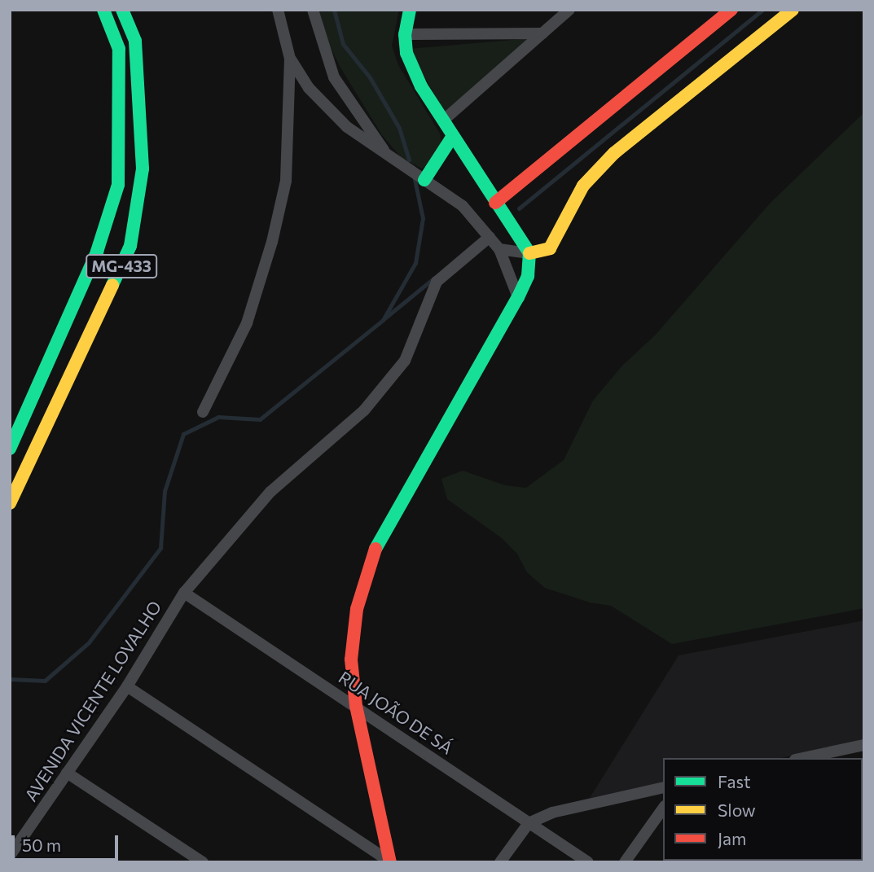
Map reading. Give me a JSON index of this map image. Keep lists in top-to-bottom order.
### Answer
{
  "streets": {
    "street": ["MG-433", "AVENIDA VICENTE LOVALHO", "RUA JOÃO DE SÁ"]
  },
  "crossings": [
    ["AVENIDA VICENTE LOVALHO", "RUA JOÃO DE SÁ"]
  ],
  "legend": ["Fast", "Slow", "Jam"],
  "scale_bar": "50 m"
}
